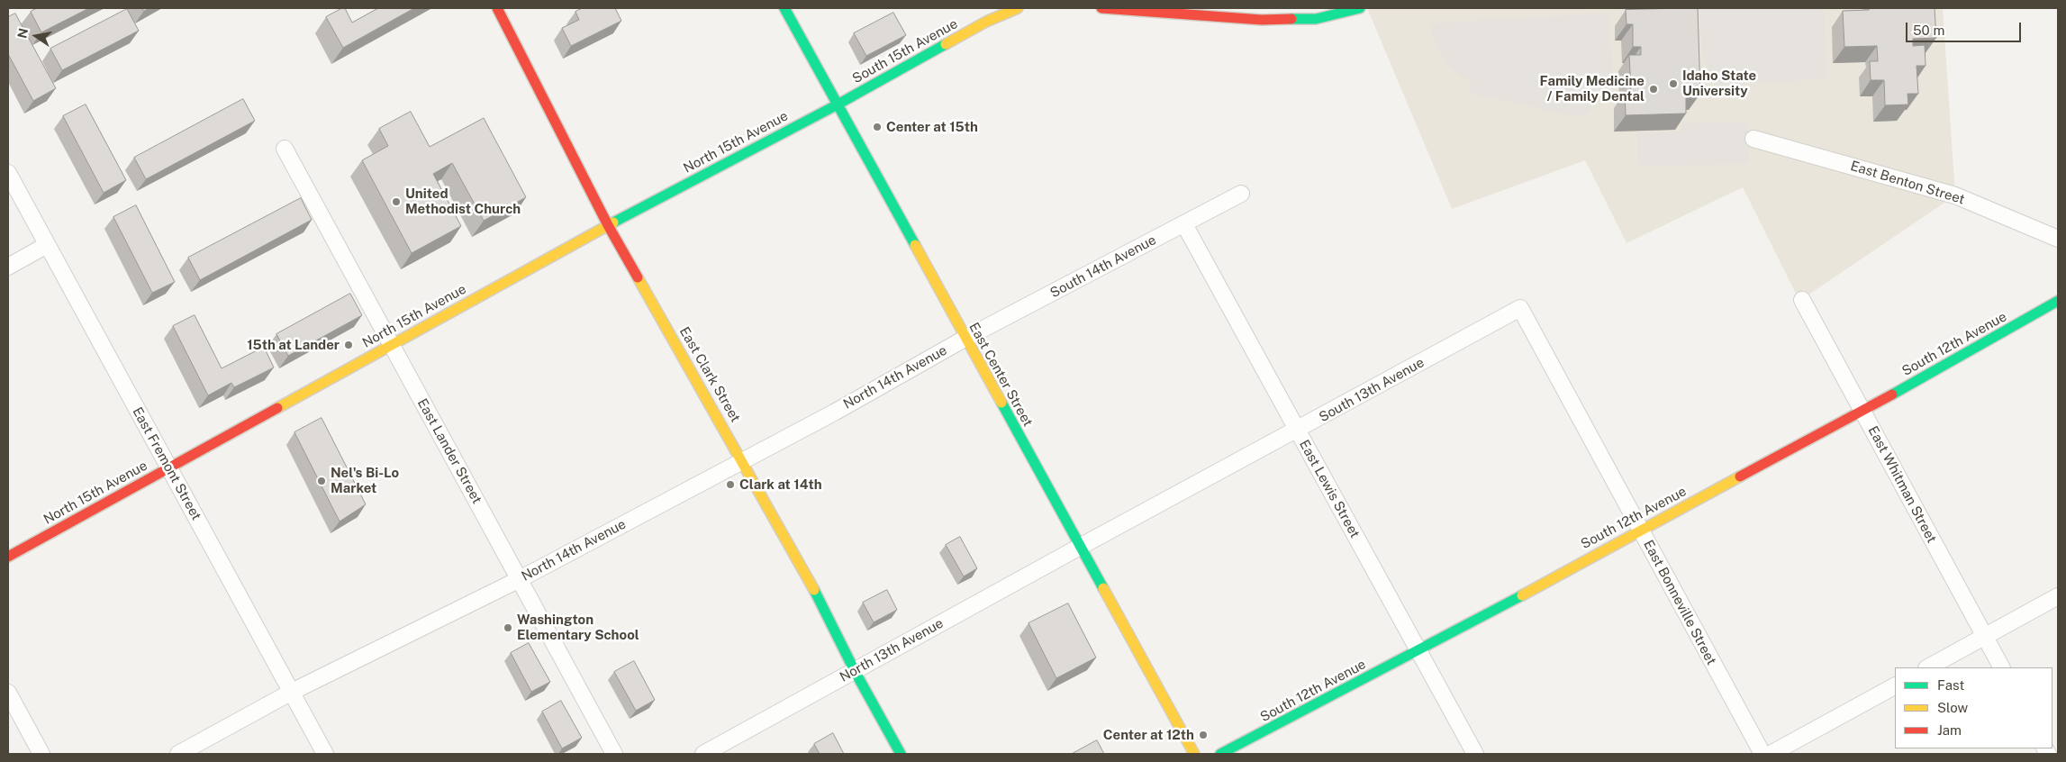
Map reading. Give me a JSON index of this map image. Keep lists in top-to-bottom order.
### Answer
{
  "streets": {
    "street": [
      "South 15th Avenue",
      "North 15th Avenue",
      "East Benton Street",
      "South 14th Avenue",
      "South 12th Avenue",
      "East Clark Street",
      "East Center Street",
      "North 14th Avenue",
      "South 13th Avenue",
      "East Lander Street",
      "East Fremont Street",
      "East Whitman Street",
      "East Lewis Street",
      "East Bonneville Street",
      "North 13th Avenue"
    ]
  },
  "crossings": [
    ["South 15th Avenue", "North 15th Avenue"],
    ["South 15th Avenue", "East Center Street"],
    ["North 15th Avenue", "East Clark Street"],
    ["North 15th Avenue", "East Center Street"],
    ["North 15th Avenue", "East Lander Street"],
    ["North 15th Avenue", "East Fremont Street"],
    ["South 14th Avenue", "East Center Street"],
    ["South 14th Avenue", "North 14th Avenue"],
    ["South 14th Avenue", "East Lewis Street"],
    ["South 12th Avenue", "East Whitman Street"],
    ["South 12th Avenue", "East Lewis Street"],
    ["South 12th Avenue", "East Bonneville Street"],
    ["East Clark Street", "North 14th Avenue"],
    ["East Clark Street", "North 13th Avenue"],
    ["East Center Street", "North 14th Avenue"],
    ["East Center Street", "South 13th Avenue"],
    ["East Center Street", "North 13th Avenue"],
    ["North 14th Avenue", "East Lander Street"],
    ["North 14th Avenue", "East Fremont Street"],
    ["South 13th Avenue", "East Lewis Street"],
    ["South 13th Avenue", "East Bonneville Street"],
    ["South 13th Avenue", "North 13th Avenue"]
  ],
  "places": [
    "Idaho State University",
    "Family Medicine / Family Dental",
    "Center at 15th",
    "United Methodist Church",
    "15th at Lander",
    "Nel's Bi-Lo Market",
    "Clark at 14th",
    "Washington Elementary School",
    "Center at 12th"
  ],
  "legend": ["Fast", "Slow", "Jam"],
  "scale_bar": "50 m",
  "north": "left"
}
